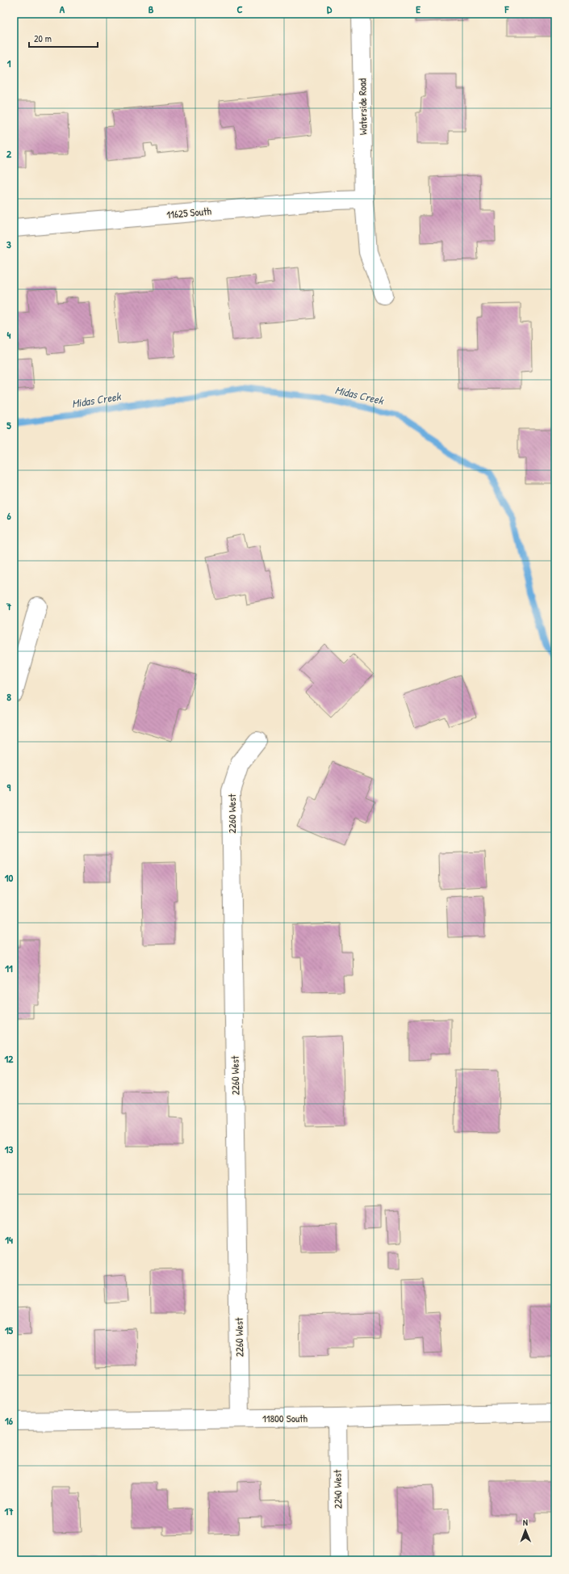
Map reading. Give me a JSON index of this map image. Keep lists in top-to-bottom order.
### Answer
{
  "streets": {
    "street": [
      "Waterside Road",
      "11625 South",
      "2260 West",
      "11800 South",
      "2240 West"
    ]
  },
  "crossings": [
    ["Waterside Road", "11625 South"],
    ["2260 West", "11800 South"],
    ["11800 South", "2240 West"]
  ],
  "water": ["Midas Creek"],
  "scale_bar": "20 m",
  "north": "top",
  "grid": {
    "columns": [
      "A",
      "B",
      "C",
      "D",
      "E",
      "F"
    ],
    "rows": [
      "1",
      "2",
      "3",
      "4",
      "5",
      "6",
      "7",
      "8",
      "9",
      "10",
      "11",
      "12",
      "13",
      "14",
      "15",
      "16",
      "17"
    ]
  }
}
